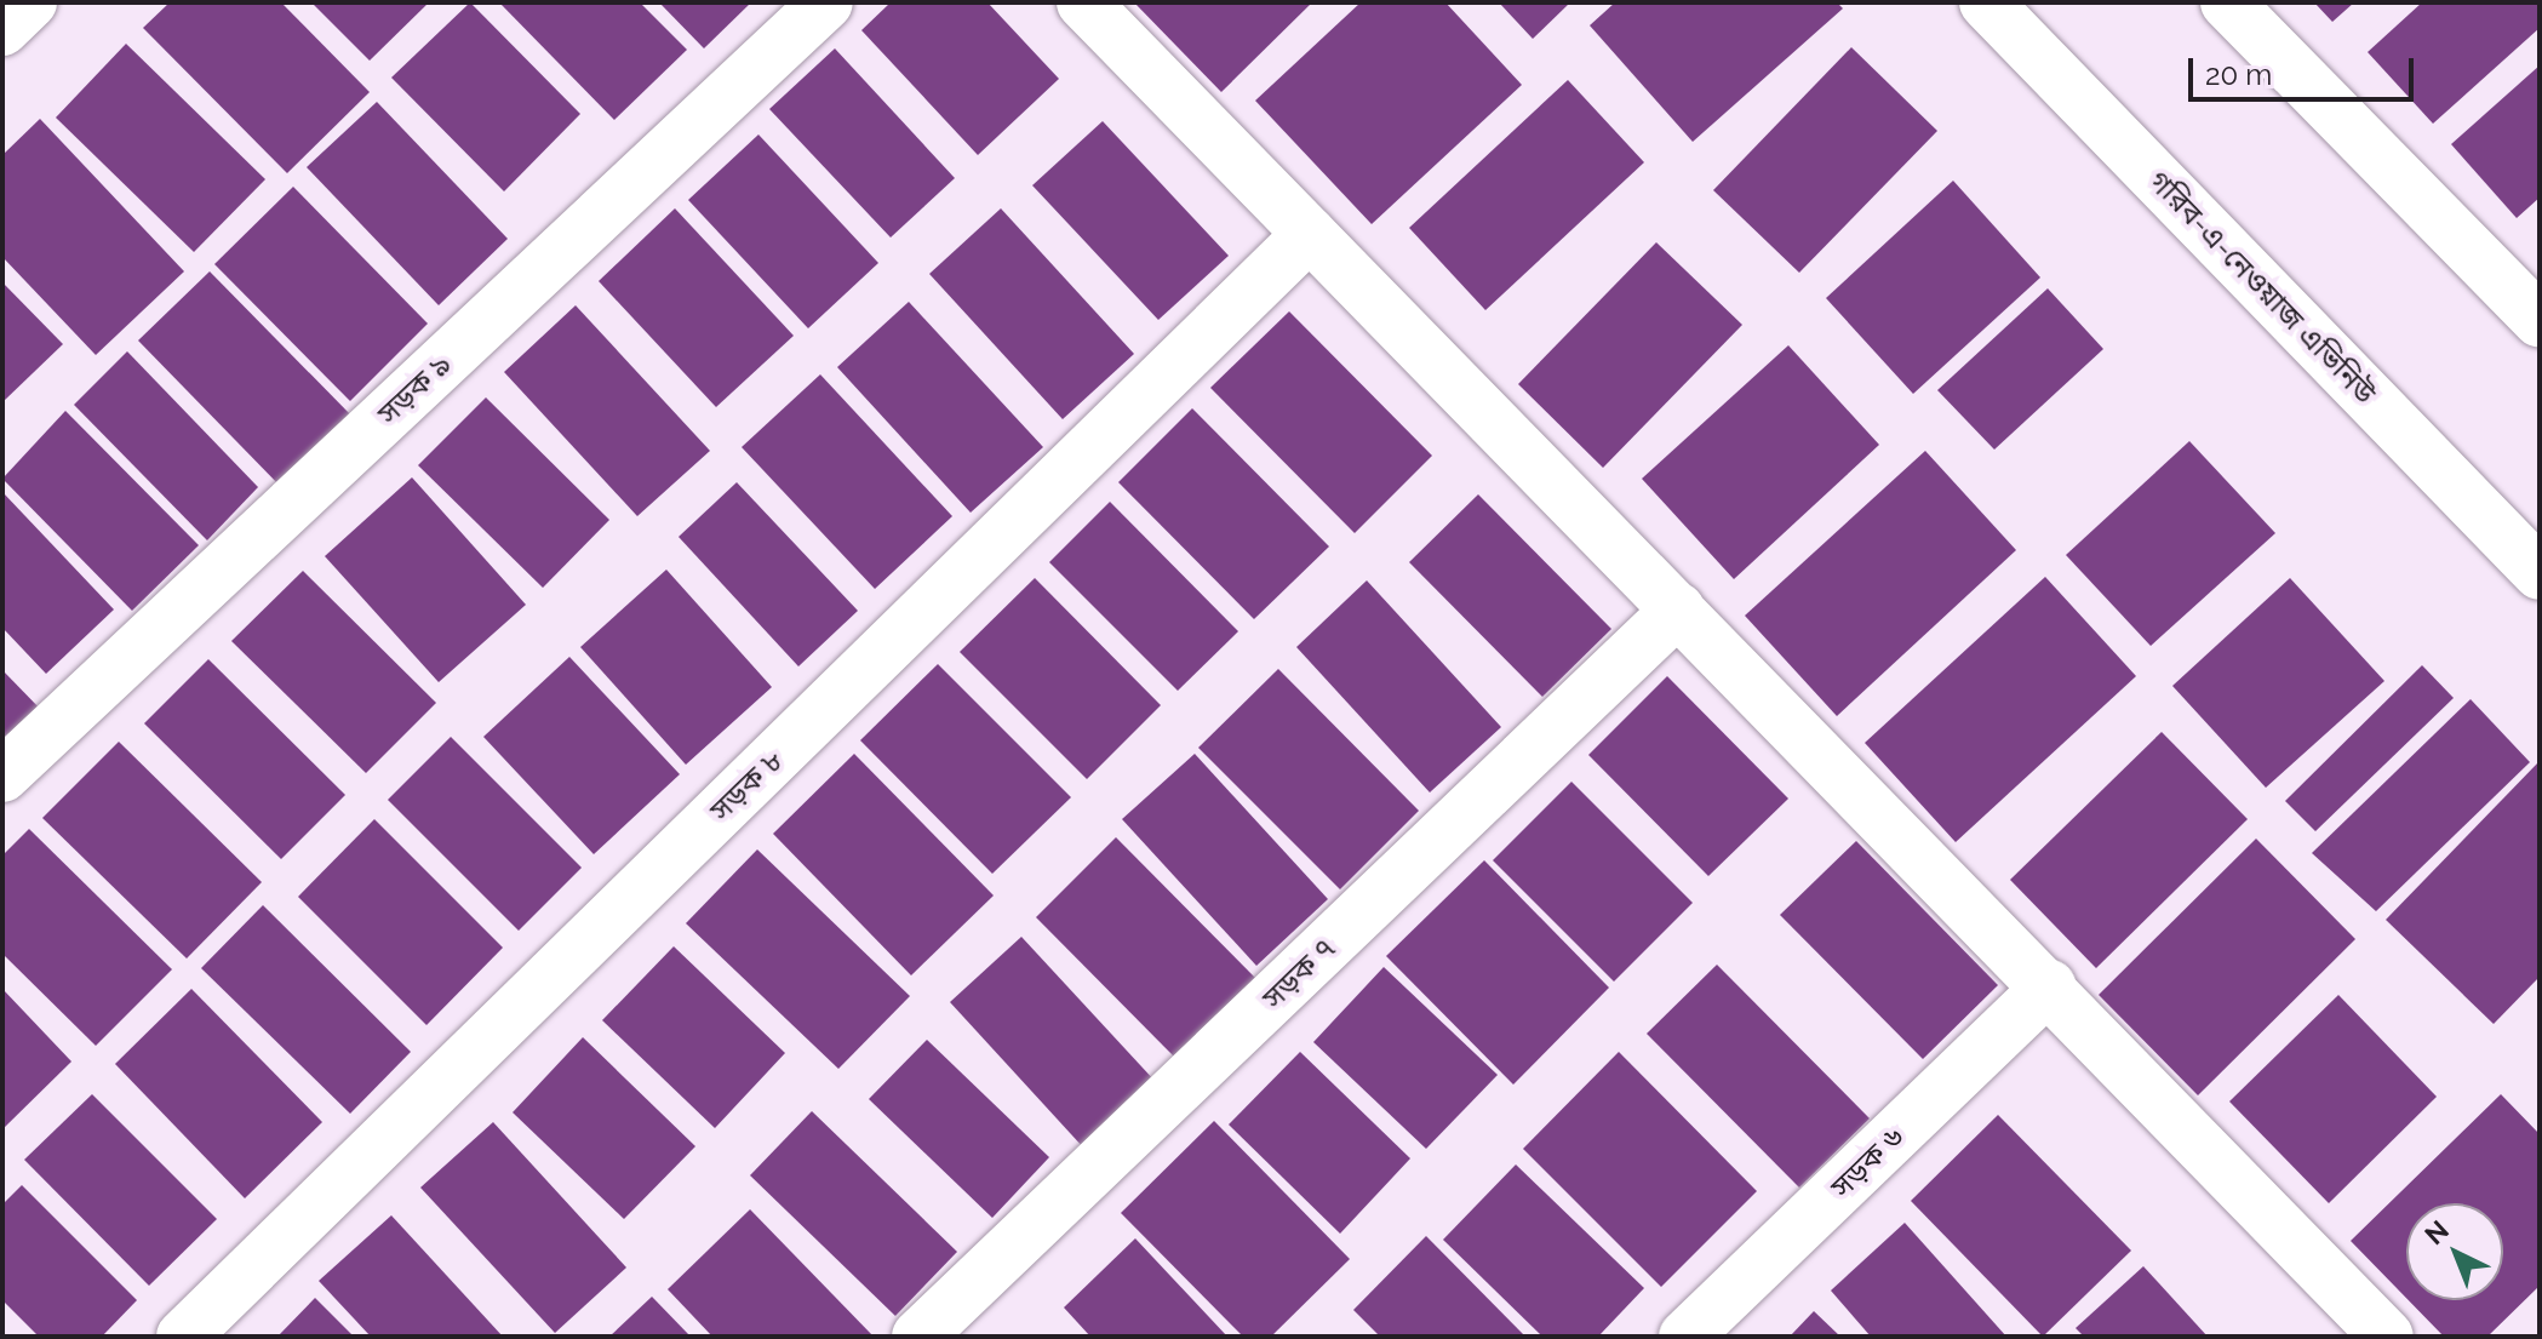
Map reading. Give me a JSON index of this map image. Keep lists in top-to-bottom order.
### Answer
{
  "streets": {
    "street": [
      "গরিব-এ-নেওয়াজ এভিনিউ",
      "সড়ক ৯",
      "সড়ক ৮",
      "সড়ক ৭",
      "সড়ক ৬"
    ]
  },
  "scale_bar": "20 m",
  "north": "top left"
}
